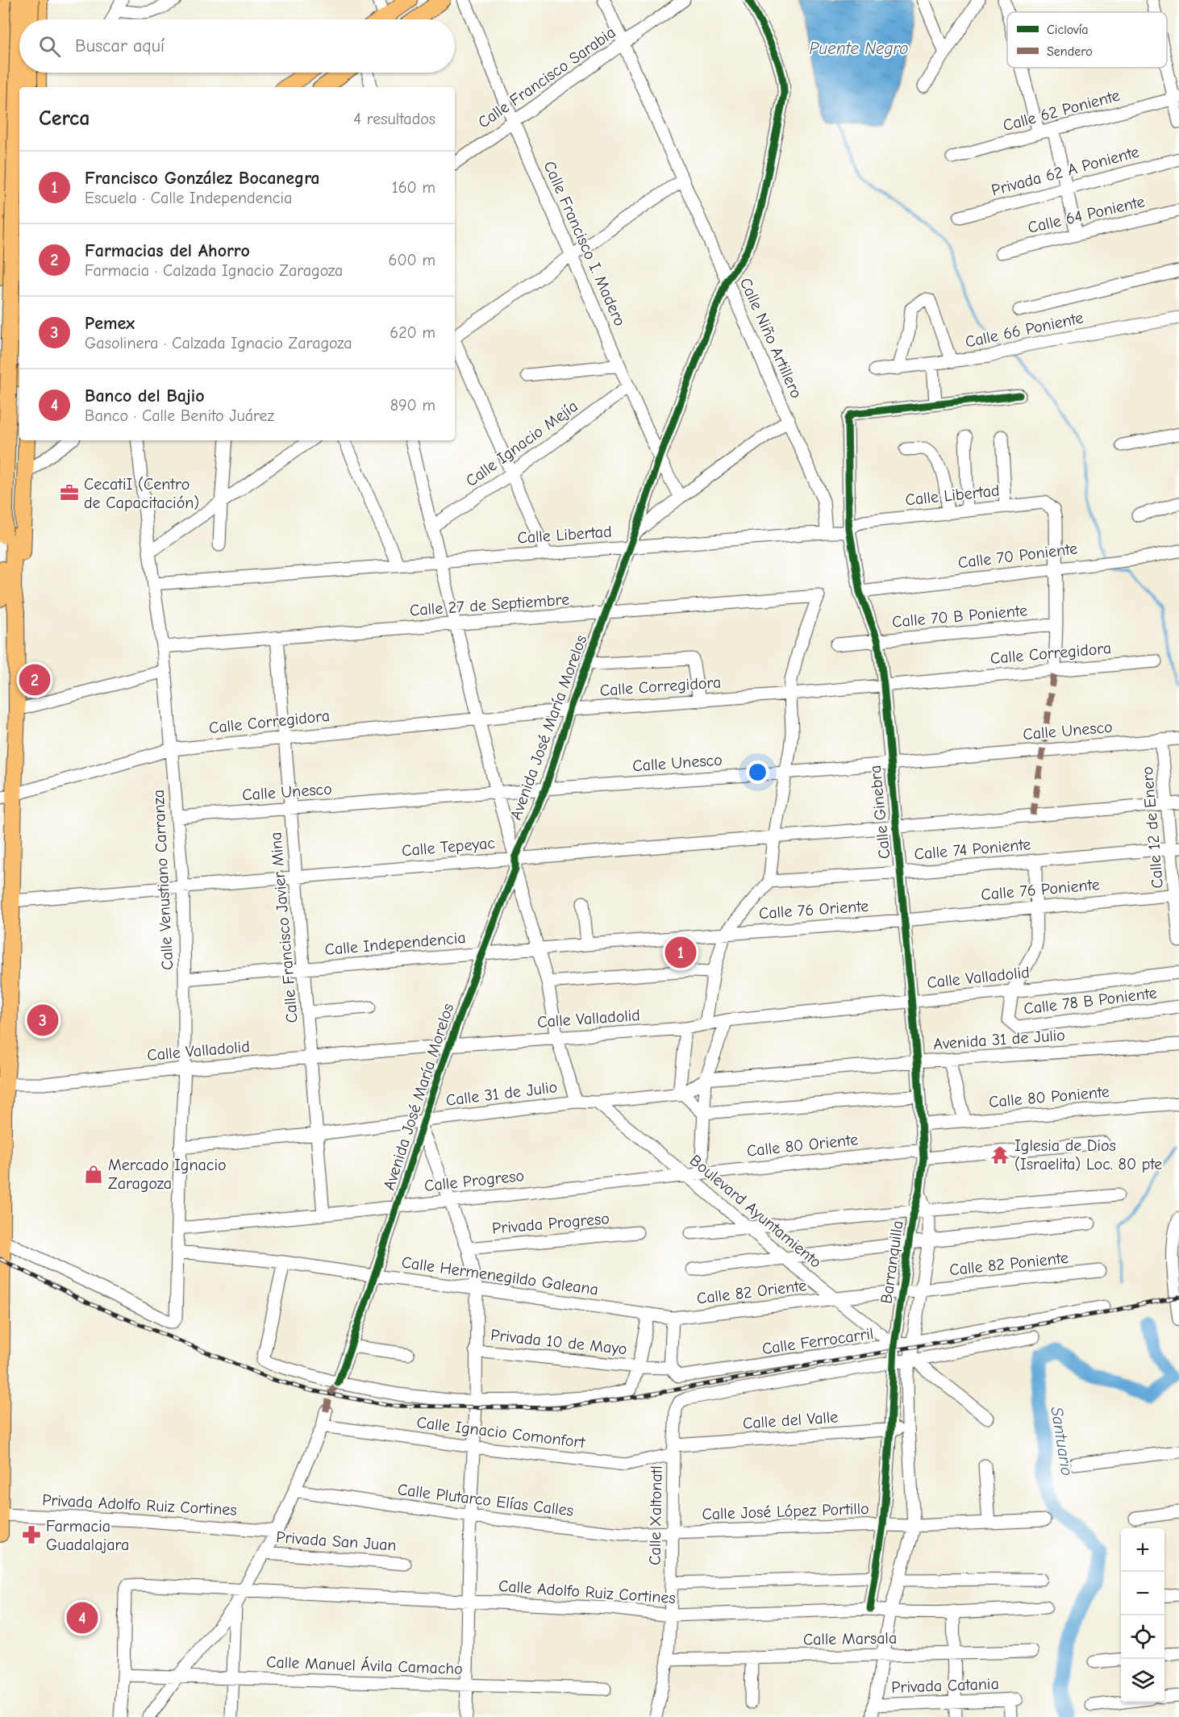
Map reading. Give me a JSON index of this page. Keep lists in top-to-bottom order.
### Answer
{
  "streets": {
    "street": [
      "Calle Francisco Sarabia",
      "Calle 62 Poniente",
      "Privada 62 A Poniente",
      "Calle 64 Poniente",
      "Calle Francisco I. Madero",
      "Calle 66 Poniente",
      "Calle Niño Artillero",
      "Calle Ignacio Mejía",
      "Calle Libertad",
      "Calle 70 Poniente",
      "Calle 27 de Septiembre",
      "Calle 70 B Poniente",
      "Calle Corregidora",
      "Avenida José María Morelos",
      "Calle Unesco",
      "Calle Ginebra",
      "Calle 12 de Enero",
      "Calle Tepeyac",
      "Calle 74 Poniente",
      "Calle Venustiano Carranza",
      "Calle 76 Poniente",
      "Calle 76 Oriente",
      "Calle Francisco Javier Mina",
      "Calle Independencia",
      "Calle Valladolid",
      "Calle 78 B Poniente",
      "Avenida 31 de Julio",
      "Calle 31 de Julio",
      "Calle 80 Poniente",
      "Calle 80 Oriente",
      "Calle Progreso",
      "Boulevard Ayuntamiento",
      "Privada Progreso",
      "Barranquilla",
      "Calle 82 Poniente",
      "Calle Hermenegildo Galeana",
      "Calle 82 Oriente",
      "Calle Ferrocarril",
      "Privada 10 de Mayo",
      "Calle del Valle",
      "Calle Ignacio Comonfort",
      "Calle Plutarco Elías Calles",
      "Privada Adolfo Ruiz Cortines",
      "Calle José López Portillo",
      "Calle Xaltonatl",
      "Privada San Juan",
      "Calle Adolfo Ruiz Cortines",
      "Calle Marsala",
      "Calle Manuel Ávila Camacho",
      "Privada Catania"
    ]
  },
  "crossings": [
    ["Calle Francisco Sarabia", "Calle Francisco I. Madero"],
    ["Calle Francisco Sarabia", "Calle Niño Artillero"],
    ["Calle Francisco I. Madero", "Calle Ignacio Mejía"],
    ["Calle Francisco I. Madero", "Avenida José María Morelos"],
    ["Calle Niño Artillero", "Calle Libertad"],
    ["Calle Niño Artillero", "Avenida José María Morelos"],
    ["Calle Libertad", "Calle 70 Poniente"],
    ["Calle Libertad", "Avenida José María Morelos"],
    ["Calle Libertad", "Calle Ginebra"],
    ["Calle Libertad", "Calle Venustiano Carranza"],
    ["Calle 70 Poniente", "Calle 70 B Poniente"],
    ["Calle 70 Poniente", "Calle Corregidora"],
    ["Calle 70 Poniente", "Calle Ginebra"],
    ["Calle 27 de Septiembre", "Calle Corregidora"],
    ["Calle 27 de Septiembre", "Avenida José María Morelos"],
    ["Calle 27 de Septiembre", "Calle Venustiano Carranza"],
    ["Calle 27 de Septiembre", "Calle Francisco Javier Mina"],
    ["Calle 70 B Poniente", "Calle Ginebra"],
    ["Calle Corregidora", "Avenida José María Morelos"],
    ["Calle Corregidora", "Calle Ginebra"],
    ["Calle Corregidora", "Calle Venustiano Carranza"],
    ["Calle Corregidora", "Calle Francisco Javier Mina"],
    ["Avenida José María Morelos", "Calle Unesco"],
    ["Avenida José María Morelos", "Calle Tepeyac"],
    ["Avenida José María Morelos", "Calle Independencia"],
    ["Avenida José María Morelos", "Calle Valladolid"],
    ["Avenida José María Morelos", "Calle 31 de Julio"],
    ["Avenida José María Morelos", "Calle Progreso"],
    ["Avenida José María Morelos", "Calle Hermenegildo Galeana"],
    ["Calle Unesco", "Calle Ginebra"],
    ["Calle Unesco", "Calle 12 de Enero"],
    ["Calle Unesco", "Calle Venustiano Carranza"],
    ["Calle Unesco", "Calle Francisco Javier Mina"],
    ["Calle Ginebra", "Calle 74 Poniente"],
    ["Calle Ginebra", "Calle 76 Poniente"],
    ["Calle Ginebra", "Calle 76 Oriente"],
    ["Calle Ginebra", "Calle Valladolid"],
    ["Calle Ginebra", "Avenida 31 de Julio"],
    ["Calle Ginebra", "Calle 80 Poniente"],
    ["Calle Ginebra", "Calle 80 Oriente"],
    ["Calle Ginebra", "Barranquilla"],
    ["Calle Ginebra", "Calle 82 Poniente"],
    ["Calle Ginebra", "Calle 82 Oriente"],
    ["Calle Ginebra", "Calle Ferrocarril"],
    ["Calle Ginebra", "Calle del Valle"],
    ["Calle Ginebra", "Calle José López Portillo"],
    ["Calle Ginebra", "Calle Adolfo Ruiz Cortines"],
    ["Calle Ginebra", "Calle Marsala"],
    ["Calle Ginebra", "Privada Catania"],
    ["Calle 12 de Enero", "Calle 74 Poniente"],
    ["Calle 12 de Enero", "Calle 76 Poniente"],
    ["Calle Tepeyac", "Calle 74 Poniente"],
    ["Calle Tepeyac", "Calle Venustiano Carranza"],
    ["Calle Tepeyac", "Calle Francisco Javier Mina"],
    ["Calle Venustiano Carranza", "Calle Independencia"],
    ["Calle Venustiano Carranza", "Calle Valladolid"],
    ["Calle Venustiano Carranza", "Calle 31 de Julio"],
    ["Calle Venustiano Carranza", "Calle Progreso"],
    ["Calle Venustiano Carranza", "Calle Hermenegildo Galeana"],
    ["Calle 76 Poniente", "Calle 76 Oriente"],
    ["Calle 76 Oriente", "Calle Independencia"],
    ["Calle Francisco Javier Mina", "Calle Independencia"],
    ["Calle Francisco Javier Mina", "Calle Valladolid"],
    ["Calle Francisco Javier Mina", "Calle 31 de Julio"],
    ["Calle Francisco Javier Mina", "Calle Progreso"],
    ["Calle Valladolid", "Calle 78 B Poniente"],
    ["Avenida 31 de Julio", "Calle 31 de Julio"],
    ["Calle 31 de Julio", "Boulevard Ayuntamiento"],
    ["Calle 80 Oriente", "Calle Progreso"],
    ["Calle 80 Oriente", "Boulevard Ayuntamiento"],
    ["Calle Progreso", "Boulevard Ayuntamiento"],
    ["Boulevard Ayuntamiento", "Barranquilla"],
    ["Boulevard Ayuntamiento", "Calle 82 Oriente"],
    ["Boulevard Ayuntamiento", "Calle Ferrocarril"],
    ["Barranquilla", "Calle 82 Oriente"],
    ["Barranquilla", "Calle Ferrocarril"],
    ["Barranquilla", "Calle del Valle"],
    ["Barranquilla", "Calle José López Portillo"],
    ["Barranquilla", "Calle Xaltonatl"],
    ["Barranquilla", "Calle Adolfo Ruiz Cortines"],
    ["Calle 82 Poniente", "Calle 82 Oriente"],
    ["Calle Hermenegildo Galeana", "Calle 82 Oriente"],
    ["Calle Ferrocarril", "Privada 10 de Mayo"],
    ["Calle del Valle", "Calle Ignacio Comonfort"],
    ["Calle del Valle", "Calle Xaltonatl"],
    ["Calle Ignacio Comonfort", "Calle Xaltonatl"],
    ["Calle Plutarco Elías Calles", "Calle José López Portillo"],
    ["Calle Plutarco Elías Calles", "Calle Xaltonatl"],
    ["Calle José López Portillo", "Calle Xaltonatl"],
    ["Calle Xaltonatl", "Calle Adolfo Ruiz Cortines"],
    ["Calle Xaltonatl", "Calle Marsala"],
    ["Calle Adolfo Ruiz Cortines", "Calle Manuel Ávila Camacho"]
  ],
  "water": ["Puente Negro", "Santuario"],
  "places": {
    "office": ["CecatiI (Centro de Capacitación)"],
    "temple": ["Iglesia de Dios (Israelita) Loc. 80 pte"],
    "shop": ["Mercado Ignacio Zaragoza"],
    "pharmacy": ["Farmacia Guadalajara"]
  },
  "legend": ["Ciclovía", "Sendero"],
  "page": {
    "search": "Buscar aquí",
    "heading": ["Cerca", "4 resultados"],
    "list": [
      {
        "mark": "1",
        "name": "Francisco González Bocanegra",
        "note": "Escuela · Calle Independencia",
        "value": "160 m"
      },
      {
        "mark": "2",
        "name": "Farmacias del Ahorro",
        "note": "Farmacia · Calzada Ignacio Zaragoza",
        "value": "600 m"
      },
      {
        "mark": "3",
        "name": "Pemex",
        "note": "Gasolinera · Calzada Ignacio Zaragoza",
        "value": "620 m"
      },
      {
        "mark": "4",
        "name": "Banco del Bajio",
        "note": "Banco · Calle Benito Juárez",
        "value": "890 m"
      }
    ],
    "pins": [
      "2",
      "1",
      "3",
      "4"
    ],
    "map_buttons": ["+", "−"]
  }
}
